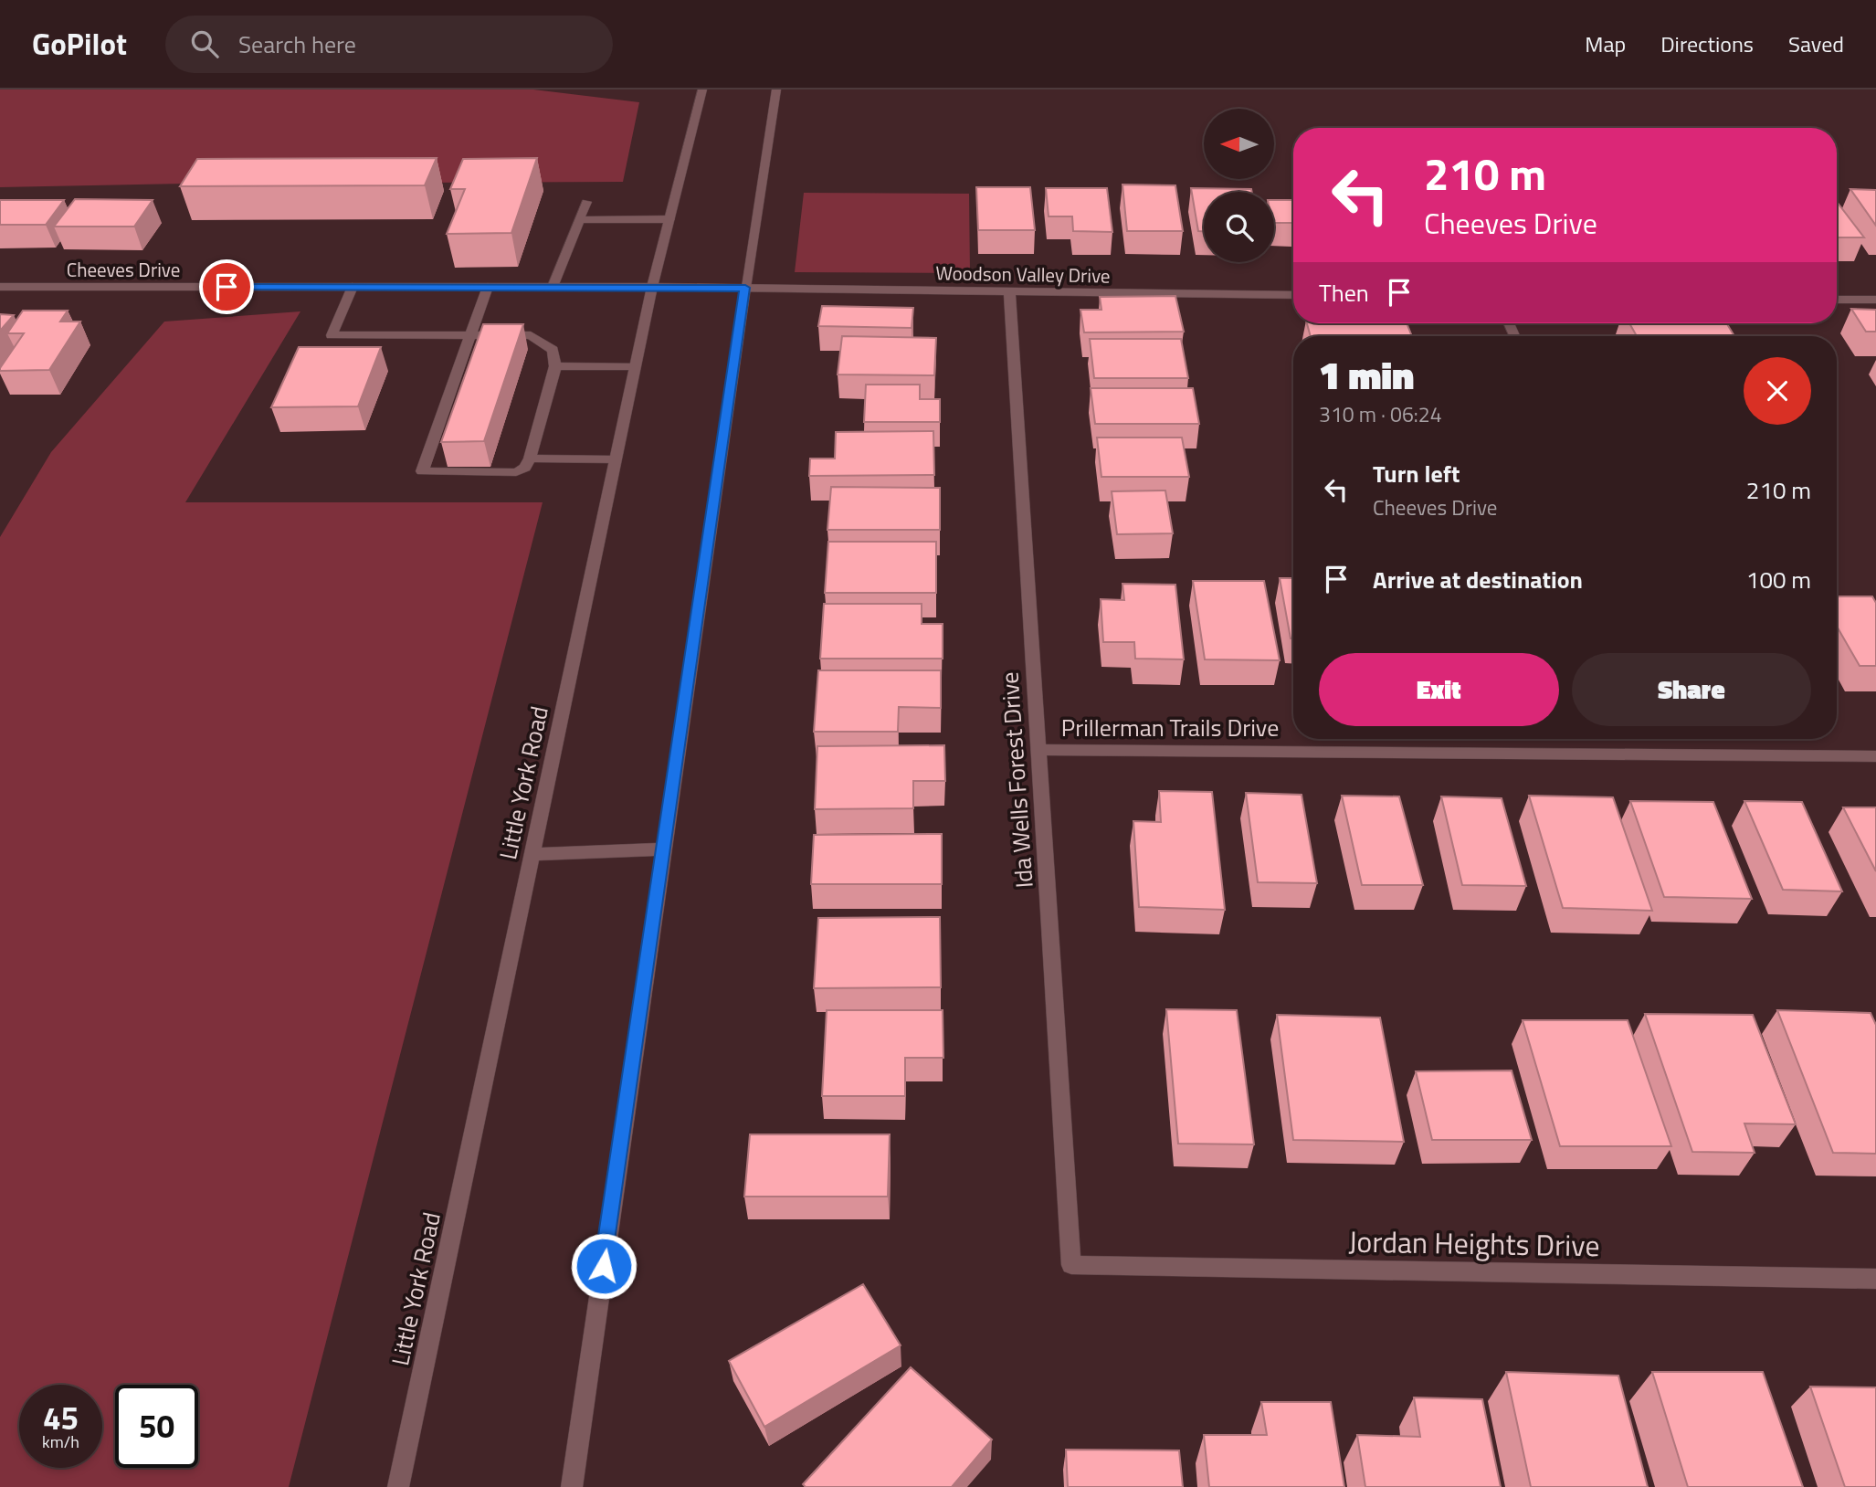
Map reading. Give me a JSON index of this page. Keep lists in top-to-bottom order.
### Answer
{
  "streets": {
    "street": [
      "Cheeves Drive",
      "Woodson Valley Drive",
      "Prillerman Trails Drive",
      "Ida Wells Forest Drive",
      "Little York Road",
      "Jordan Heights Drive"
    ]
  },
  "crossings": [
    ["Cheeves Drive", "Woodson Valley Drive"],
    ["Cheeves Drive", "Little York Road"],
    ["Woodson Valley Drive", "Ida Wells Forest Drive"],
    ["Prillerman Trails Drive", "Ida Wells Forest Drive"],
    ["Ida Wells Forest Drive", "Jordan Heights Drive"]
  ],
  "north": "left",
  "page": {
    "header": "GoPilot",
    "search": "Search here",
    "nav": ["Map", "Directions", "Saved"],
    "turn": ["210 m", "Cheeves Drive"],
    "then": "Then",
    "heading": ["1 min", "310 m · 06:24"],
    "list": [
      {
        "name": "Turn left",
        "note": "Cheeves Drive",
        "value": "210 m"
      },
      {
        "name": "Arrive at destination",
        "value": "100 m"
      }
    ],
    "buttons": ["Exit", "Share"],
    "speed": "45 km/h",
    "limit": "50"
  }
}
